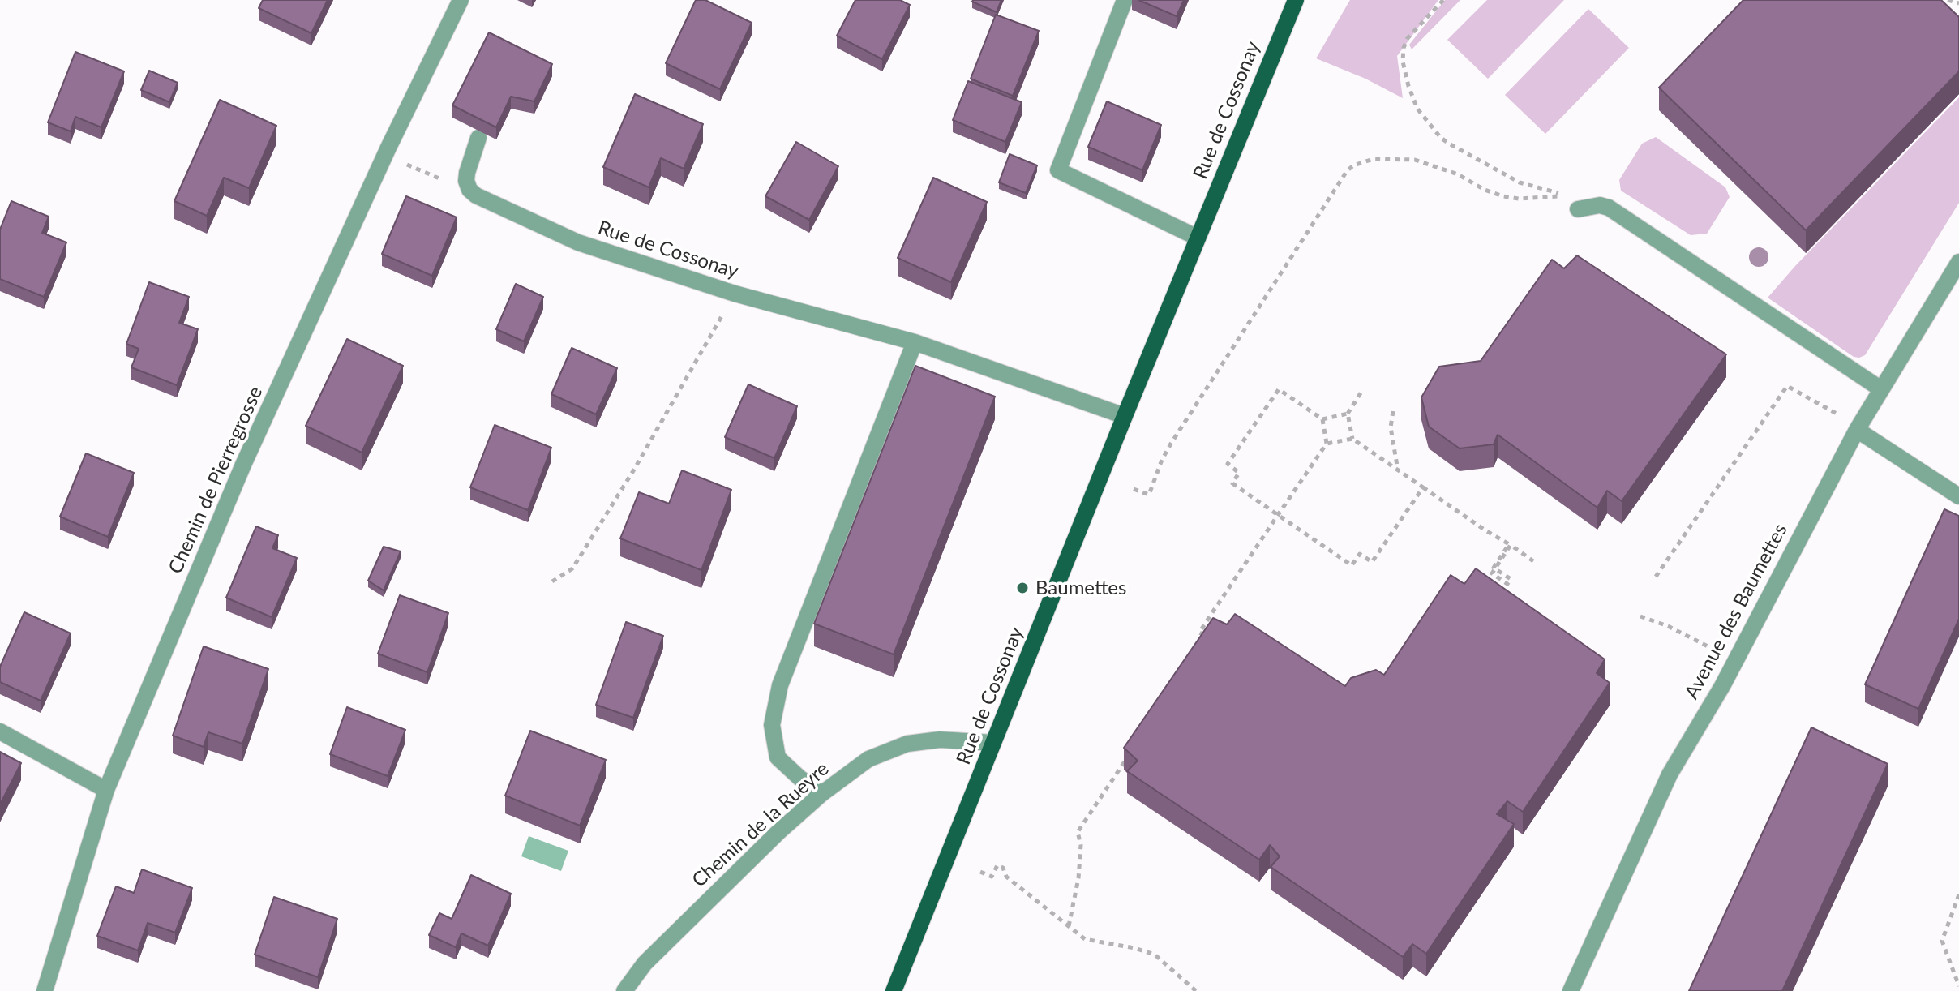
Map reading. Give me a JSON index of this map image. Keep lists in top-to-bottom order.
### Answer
{
  "streets": {
    "main road": ["Rue de Cossonay"],
    "street": ["Chemin de Pierregrosse", "Avenue des Baumettes", "Chemin de la Rueyre"]
  },
  "crossings": [
    ["Rue de Cossonay", "Chemin de la Rueyre"]
  ],
  "places": ["Baumettes"]
}
